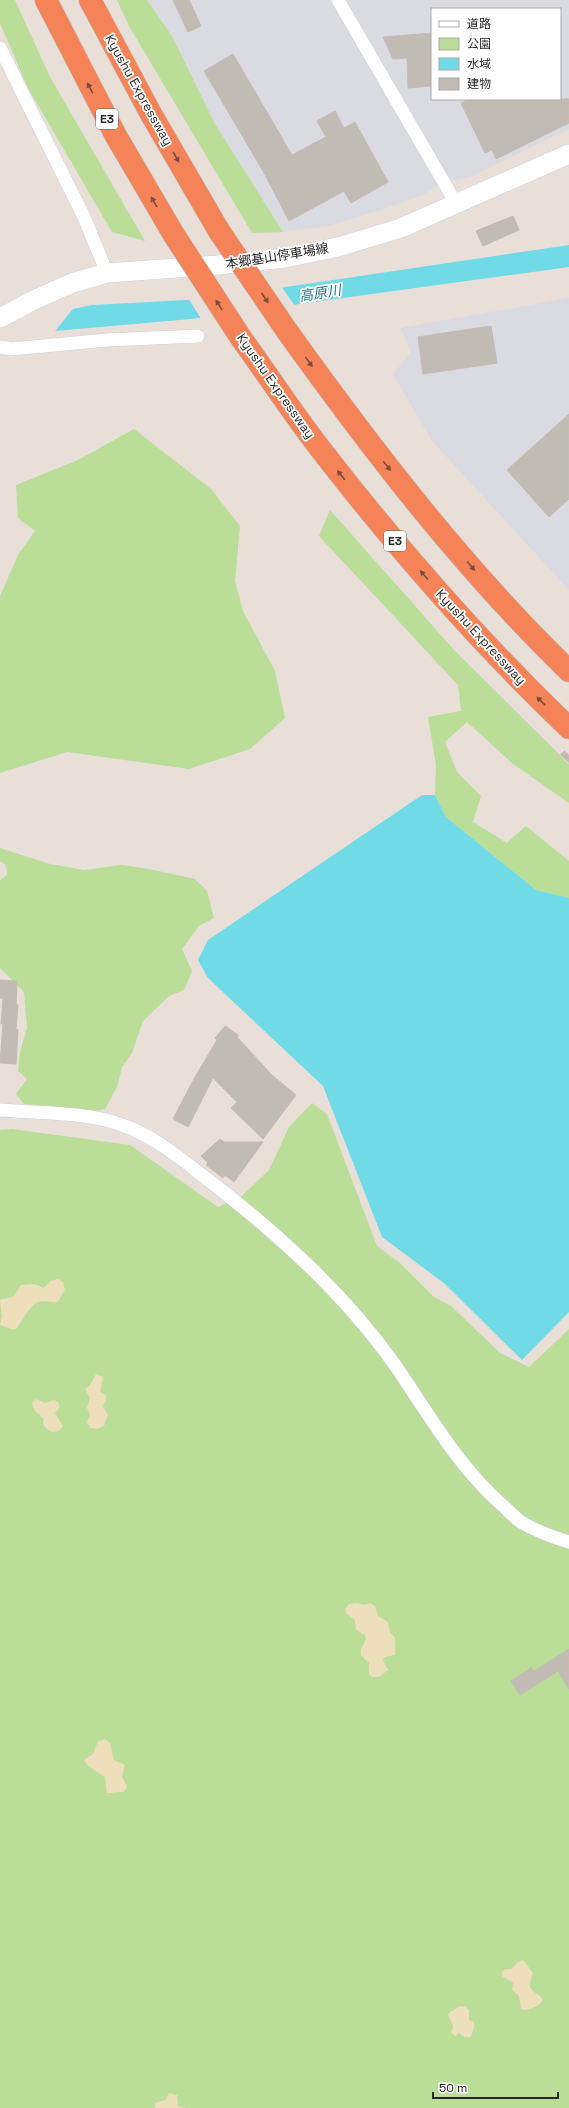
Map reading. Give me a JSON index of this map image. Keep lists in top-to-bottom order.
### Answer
{
  "streets": {
    "highway": ["Kyushu Expressway", "E3"],
    "main road": ["本郷基山停車場線"]
  },
  "water": ["高原川"],
  "legend": [
    "道路",
    "公園",
    "水域",
    "建物"
  ],
  "scale_bar": "50 m"
}
